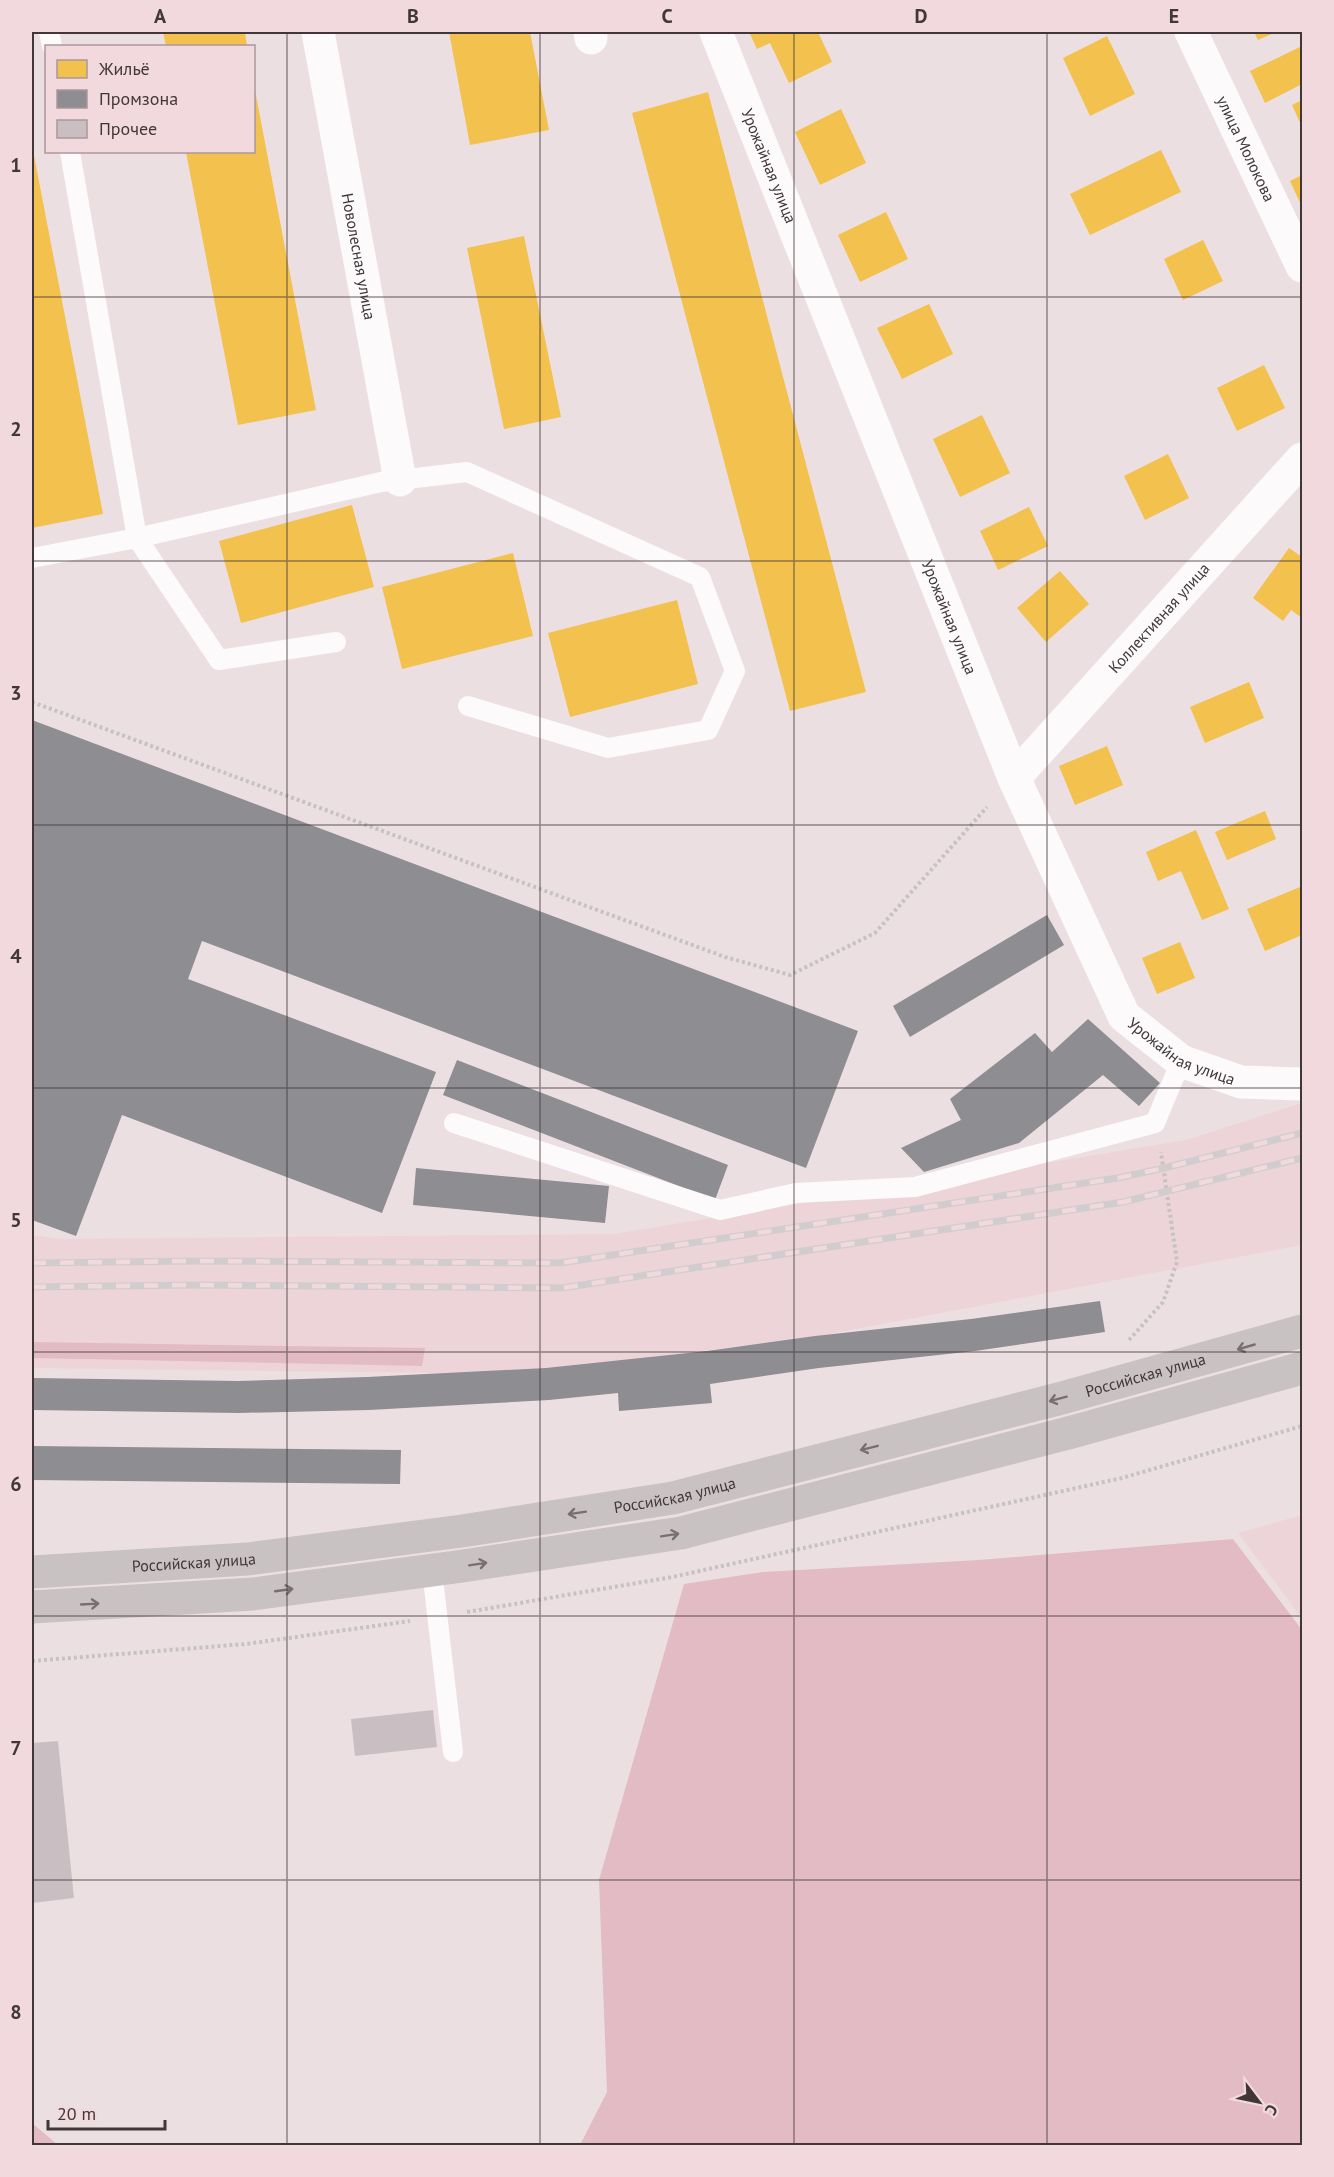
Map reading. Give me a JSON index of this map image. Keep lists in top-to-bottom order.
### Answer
{
  "streets": {
    "main road": ["Российская улица"],
    "street": [
      "улица Молокова",
      "Урожайная улица",
      "Новолесная улица",
      "Коллективная улица"
    ]
  },
  "crossings": [
    ["Урожайная улица", "Коллективная улица"]
  ],
  "legend": ["Жильё", "Промзона", "Прочее"],
  "scale_bar": "20 m",
  "north": "bottom right",
  "grid": {
    "columns": [
      "A",
      "B",
      "C",
      "D",
      "E"
    ],
    "rows": [
      "1",
      "2",
      "3",
      "4",
      "5",
      "6",
      "7",
      "8"
    ]
  }
}
